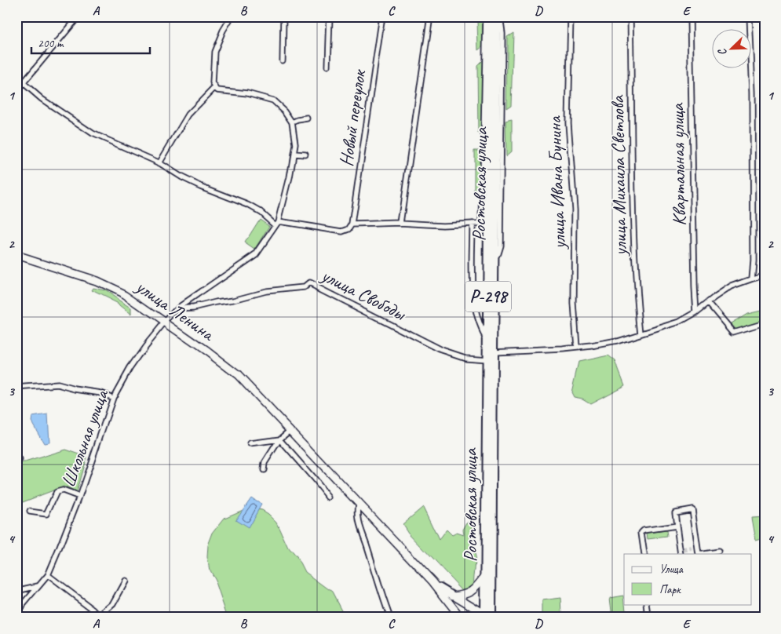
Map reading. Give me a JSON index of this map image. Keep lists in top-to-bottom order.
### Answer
{
  "streets": {
    "highway": ["Ростовская улица", "Р-298"],
    "main road": ["улица Ленина"],
    "street": [
      "Новый переулок",
      "Квартальная улица",
      "улица Михаила Светлова",
      "улица Ивана Бунина",
      "улица Свободы",
      "Школьная улица"
    ]
  },
  "crossings": [
    ["Ростовская улица", "улица Свободы"],
    ["Ростовская улица", "Р-298"],
    ["улица Ленина", "Школьная улица"]
  ],
  "legend": ["Улица", "Парк"],
  "scale_bar": "200 m",
  "north": "bottom left",
  "grid": {
    "columns": [
      "A",
      "B",
      "C",
      "D",
      "E"
    ],
    "rows": [
      "1",
      "2",
      "3",
      "4"
    ]
  }
}
